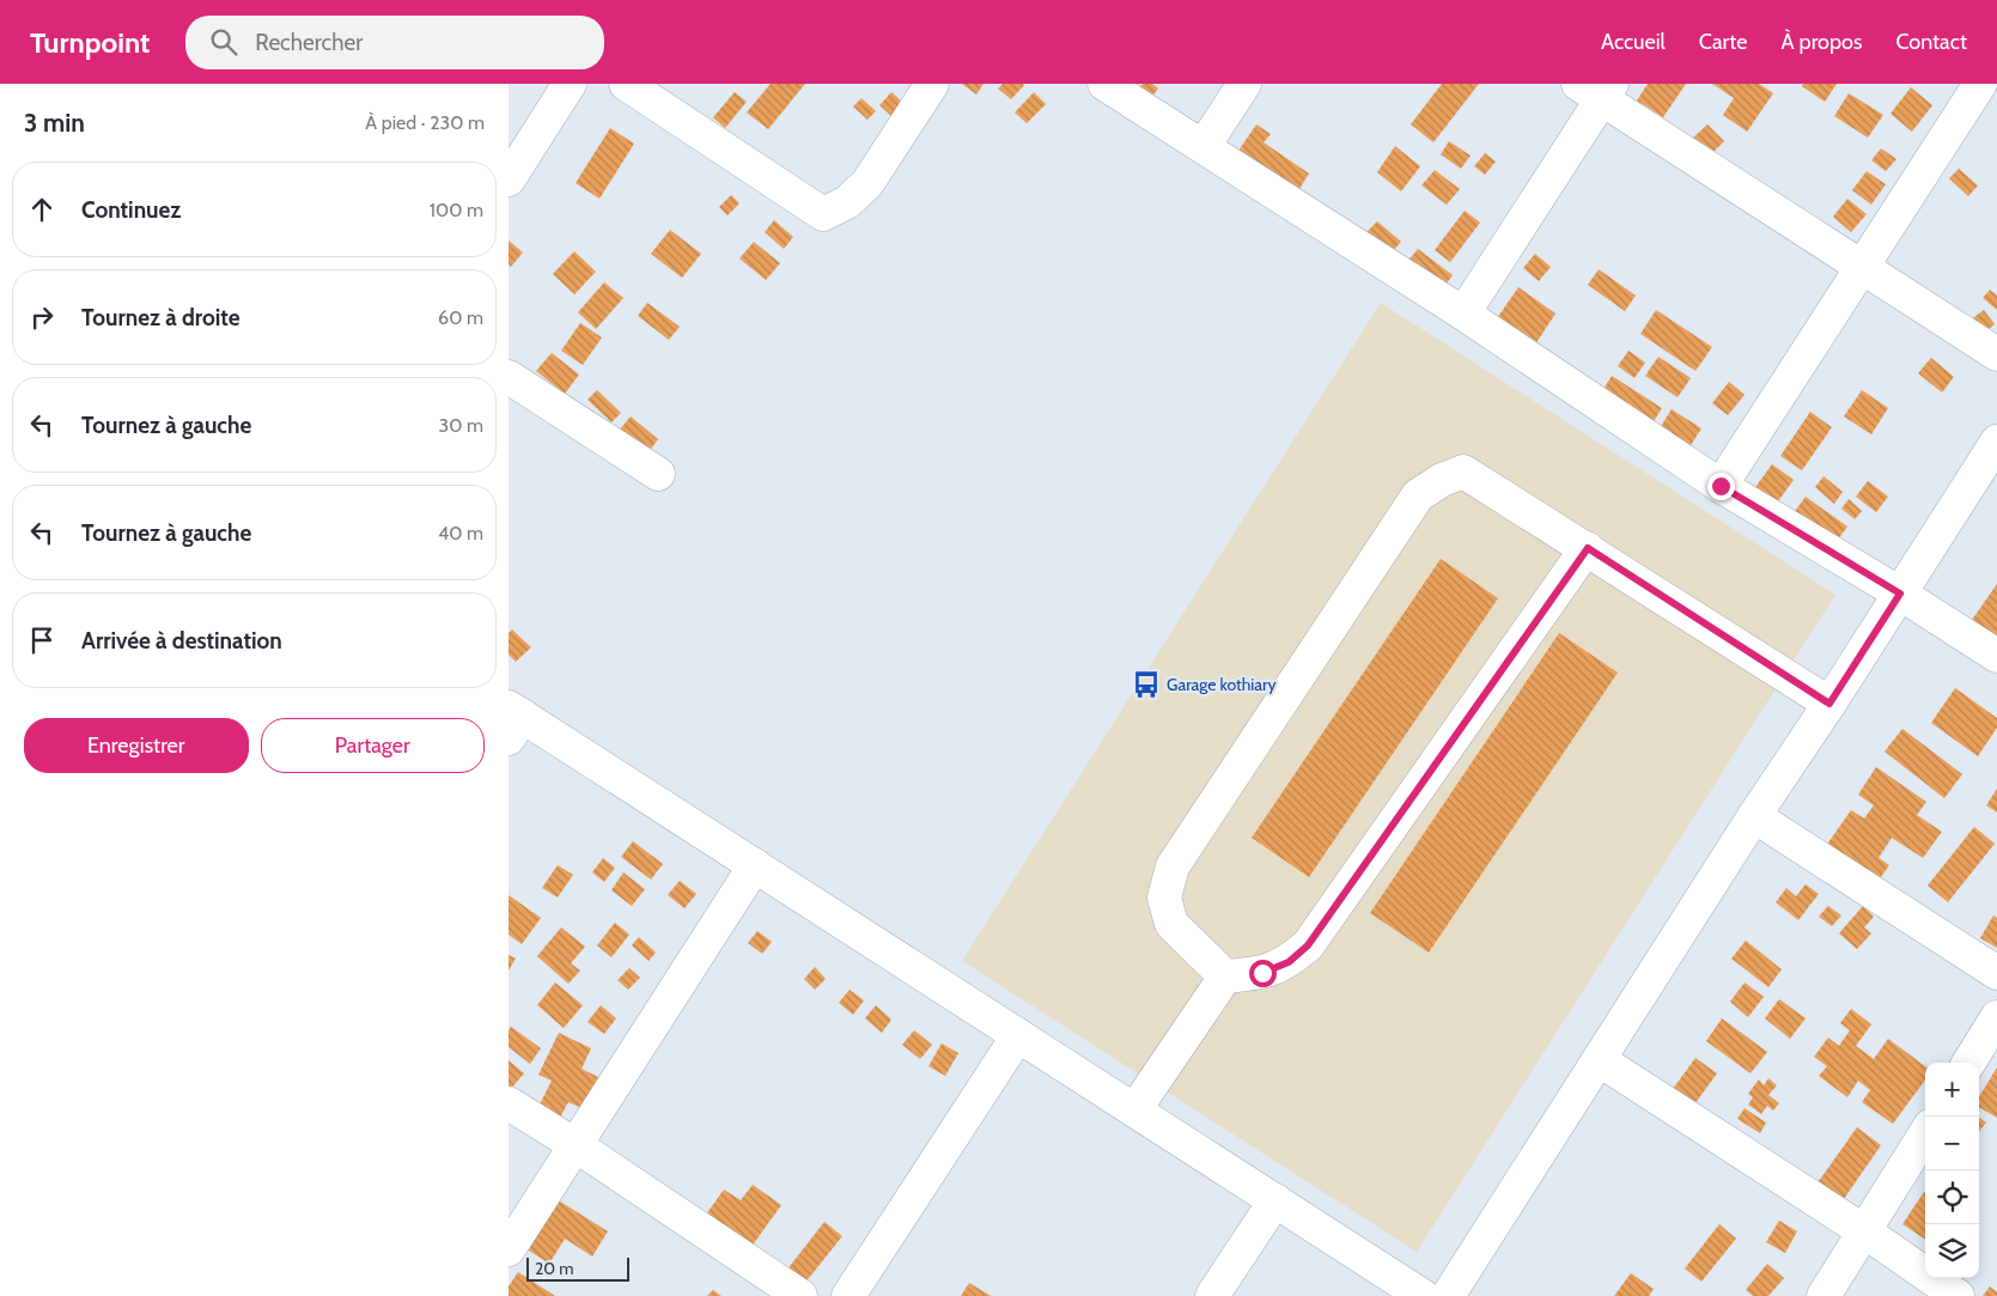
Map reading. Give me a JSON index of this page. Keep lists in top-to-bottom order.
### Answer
{
  "places": {
    "bus stop": ["Garage kothiary"]
  },
  "scale_bar": "20 m",
  "page": {
    "header": "Turnpoint",
    "search": "Rechercher",
    "nav": [
      "Accueil",
      "Carte",
      "À propos",
      "Contact"
    ],
    "heading": ["3 min", "À pied · 230 m"],
    "list": [
      ["Continuez", "100 m"],
      ["Tournez à droite", "60 m"],
      ["Tournez à gauche", "30 m"],
      ["Tournez à gauche", "40 m"],
      "Arrivée à destination"
    ],
    "buttons": ["Enregistrer", "Partager"],
    "map_buttons": ["+", "−"],
    "scale": "20 m"
  }
}
